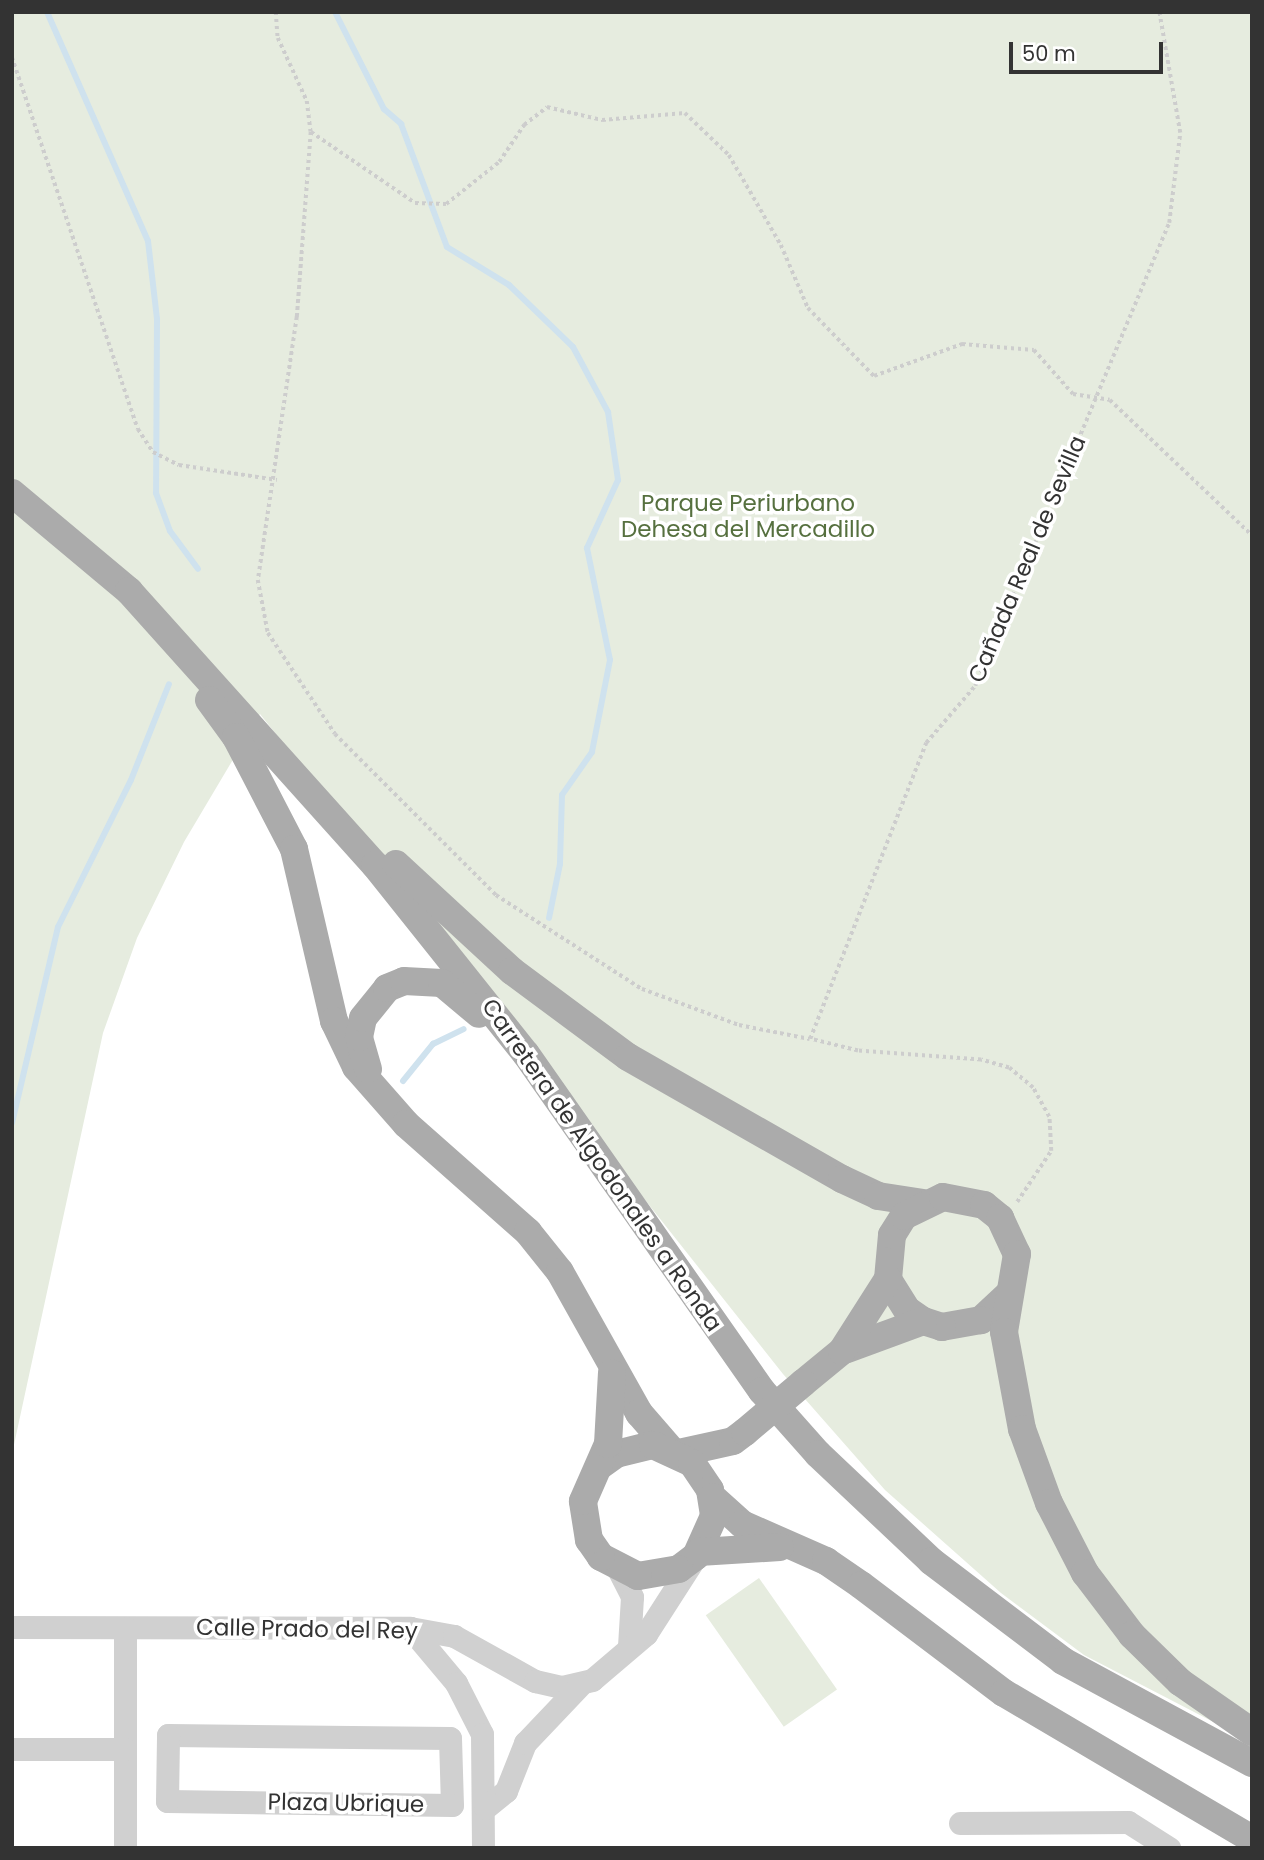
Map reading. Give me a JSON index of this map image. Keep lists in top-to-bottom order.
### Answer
{
  "streets": {
    "main road": ["Carretera de Algodonales a Ronda"],
    "street": ["Calle Prado del Rey", "Plaza Ubrique"],
    "path": ["Cañada Real de Sevilla"]
  },
  "parks": ["Parque Periurbano Dehesa del Mercadillo"],
  "scale_bar": "50 m"
}
